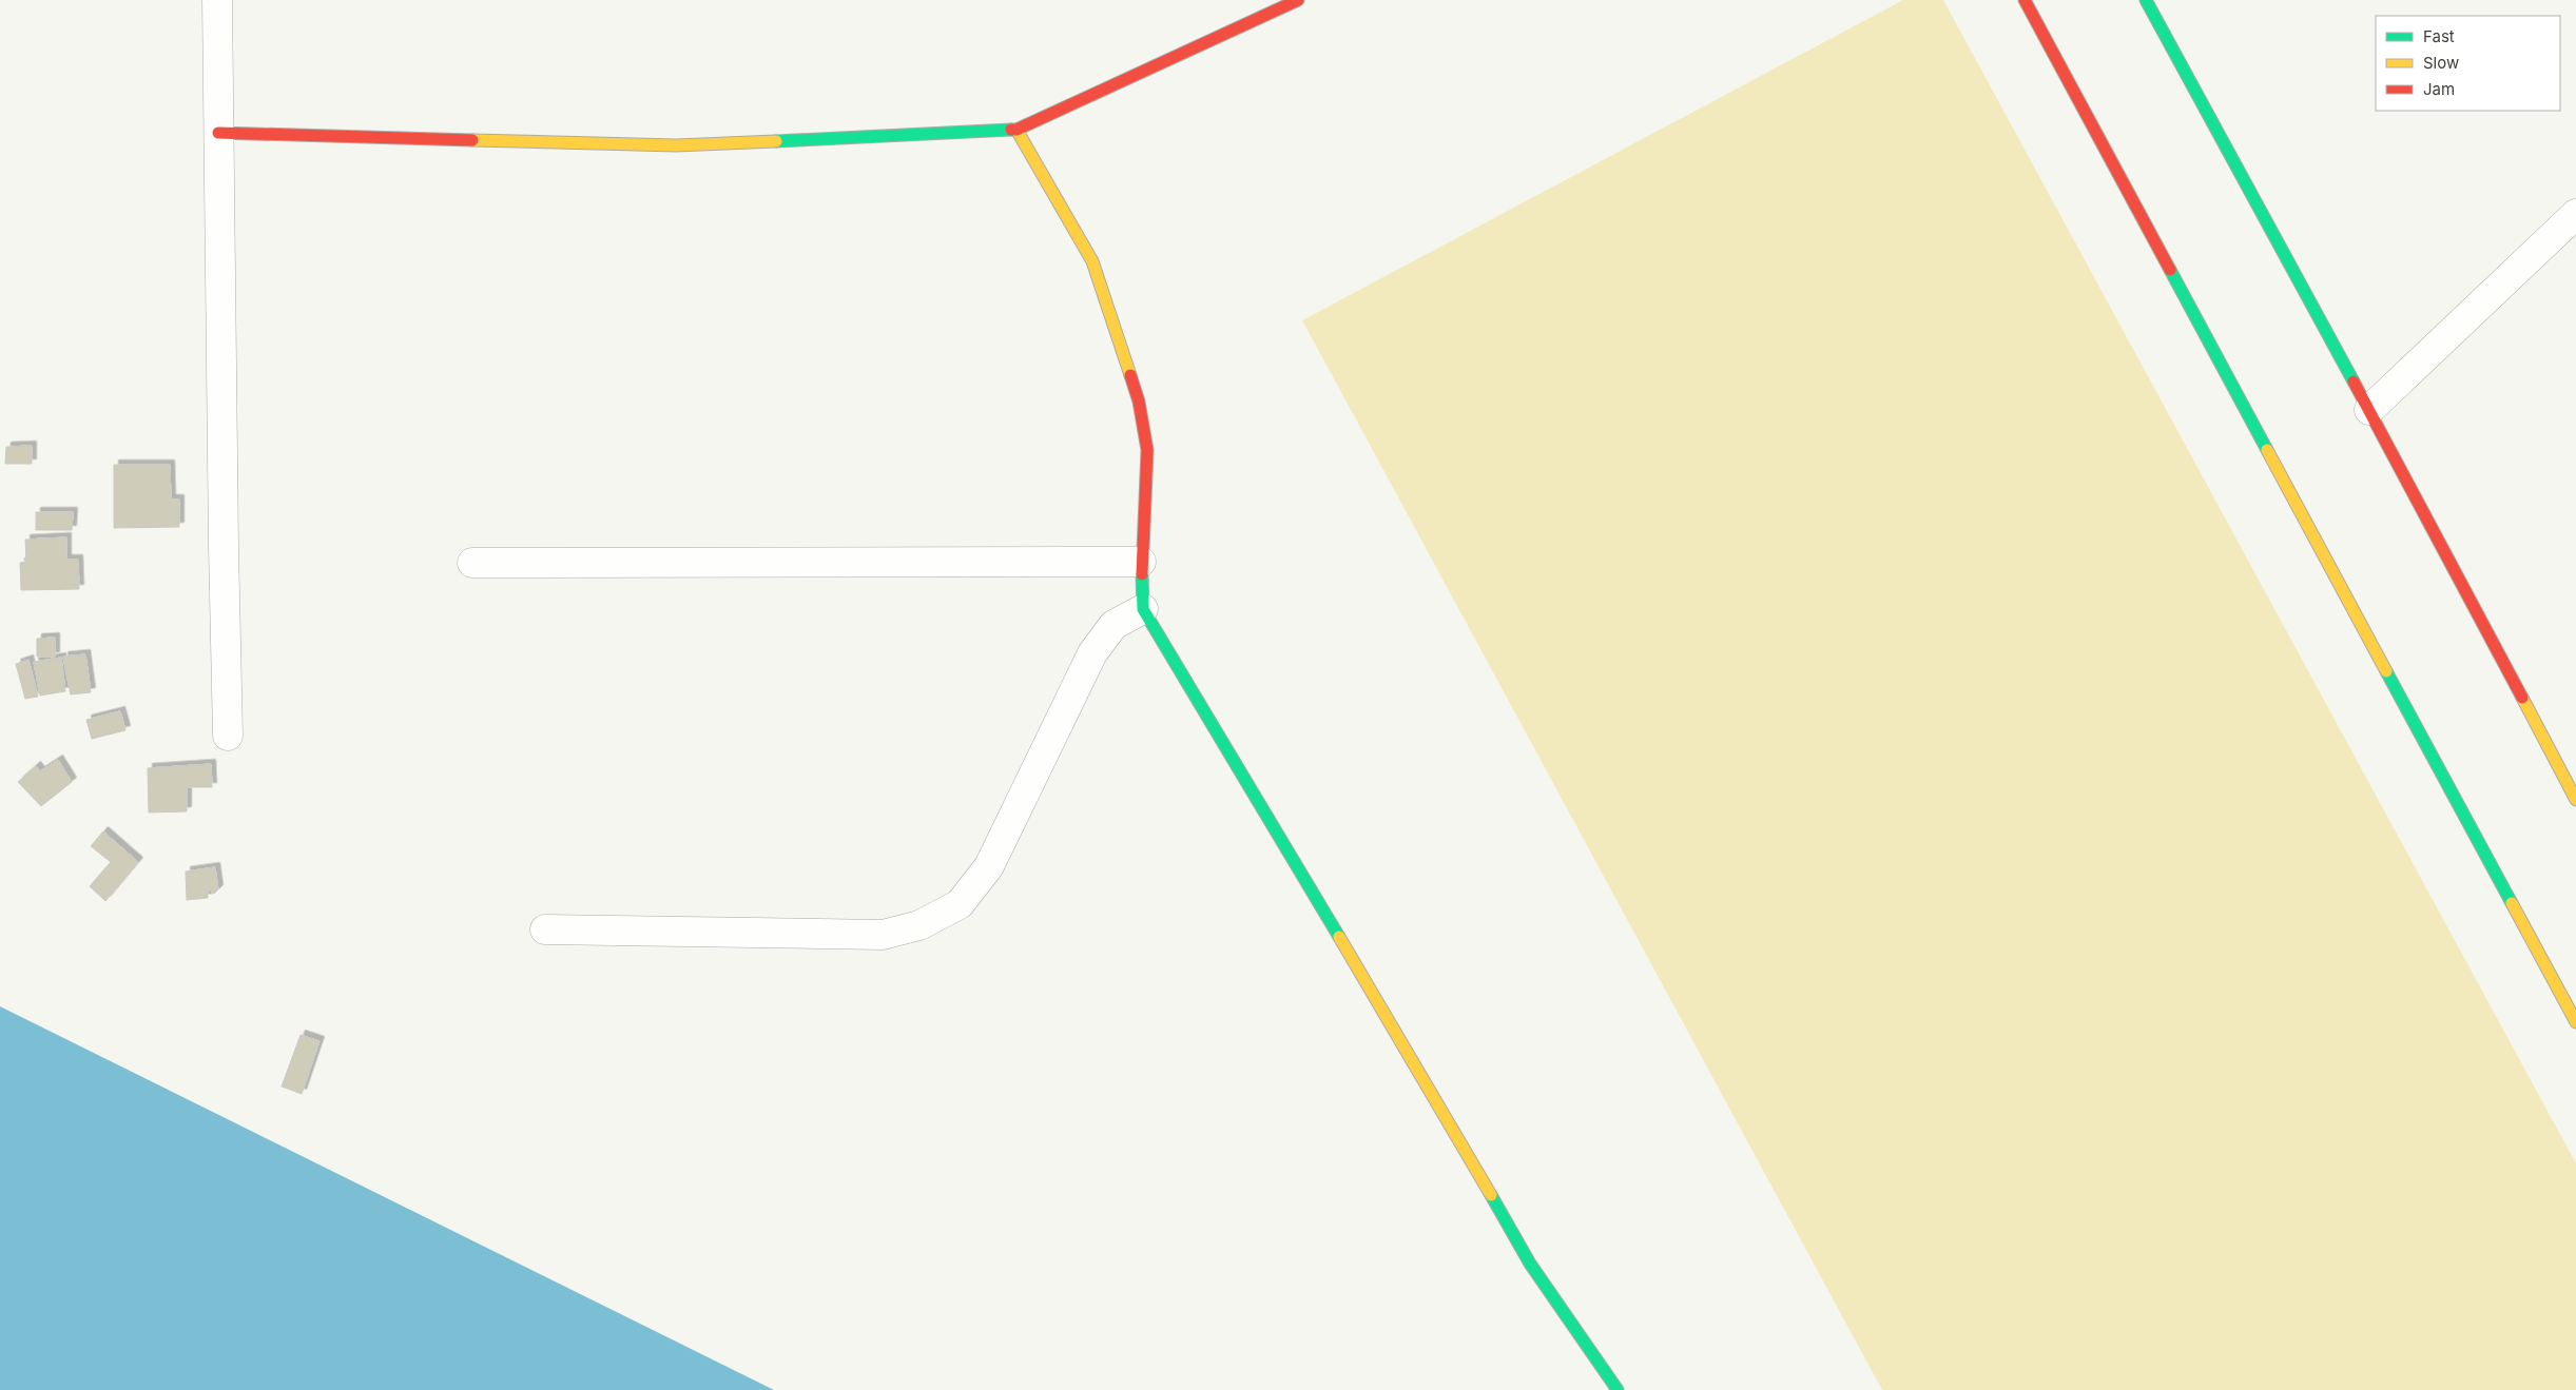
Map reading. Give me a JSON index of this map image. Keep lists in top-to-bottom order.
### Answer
{
  "legend": ["Fast", "Slow", "Jam"]
}
